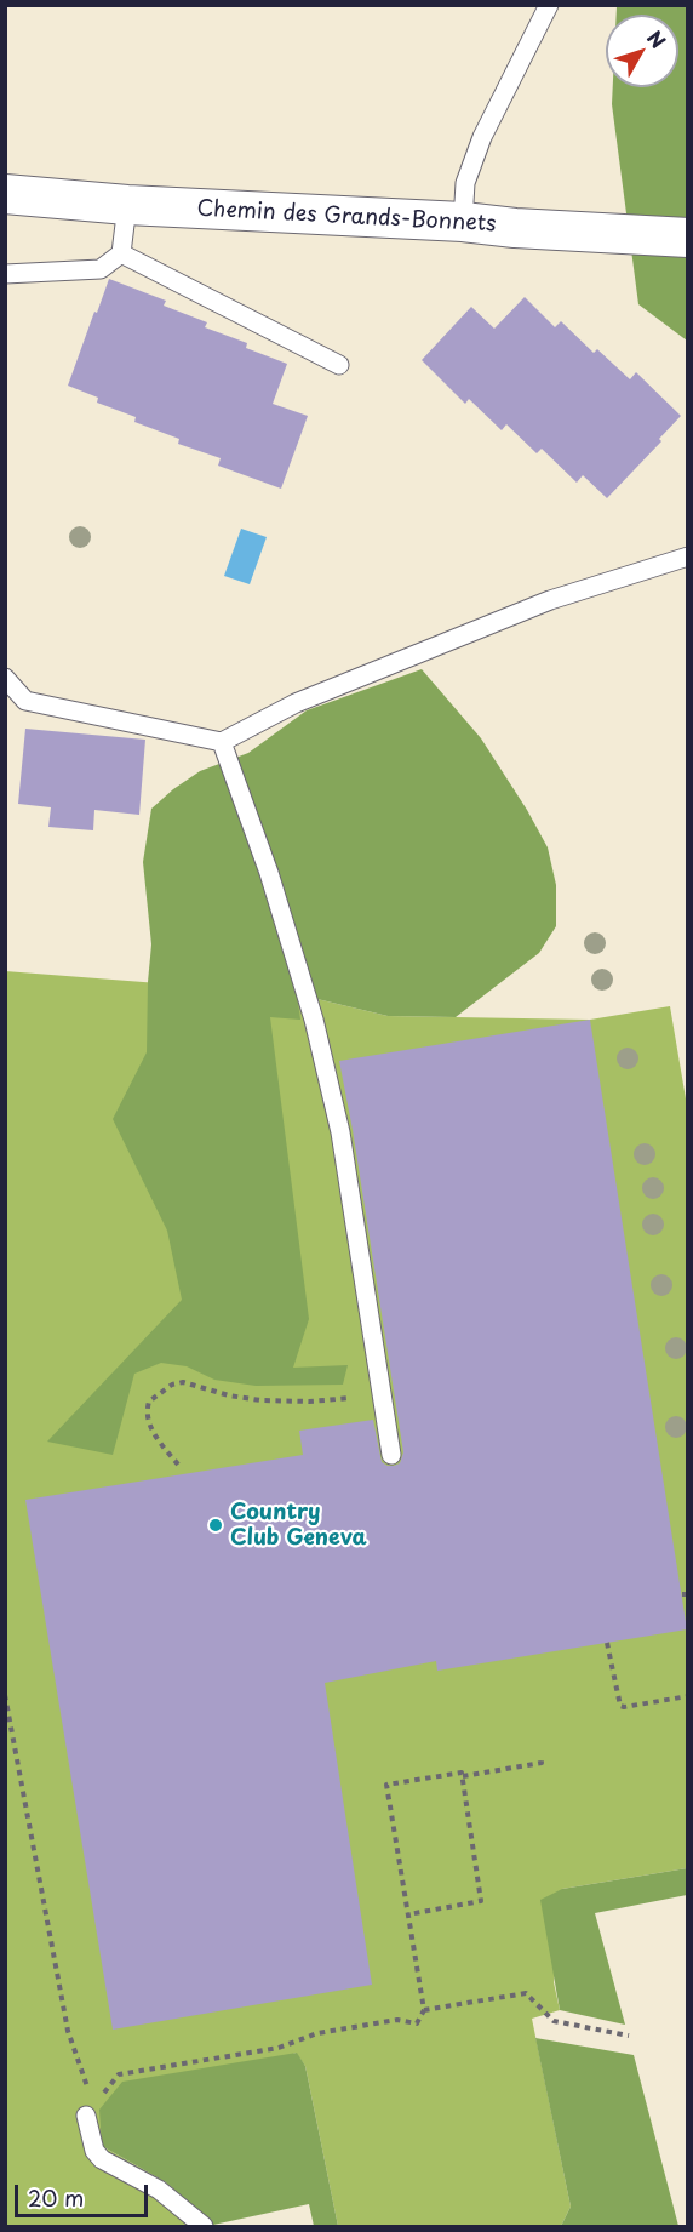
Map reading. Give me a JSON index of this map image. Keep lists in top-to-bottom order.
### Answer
{
  "streets": {
    "street": ["Chemin des Grands-Bonnets"]
  },
  "places": ["Country Club Geneva"],
  "scale_bar": "20 m",
  "north": "top right"
}
